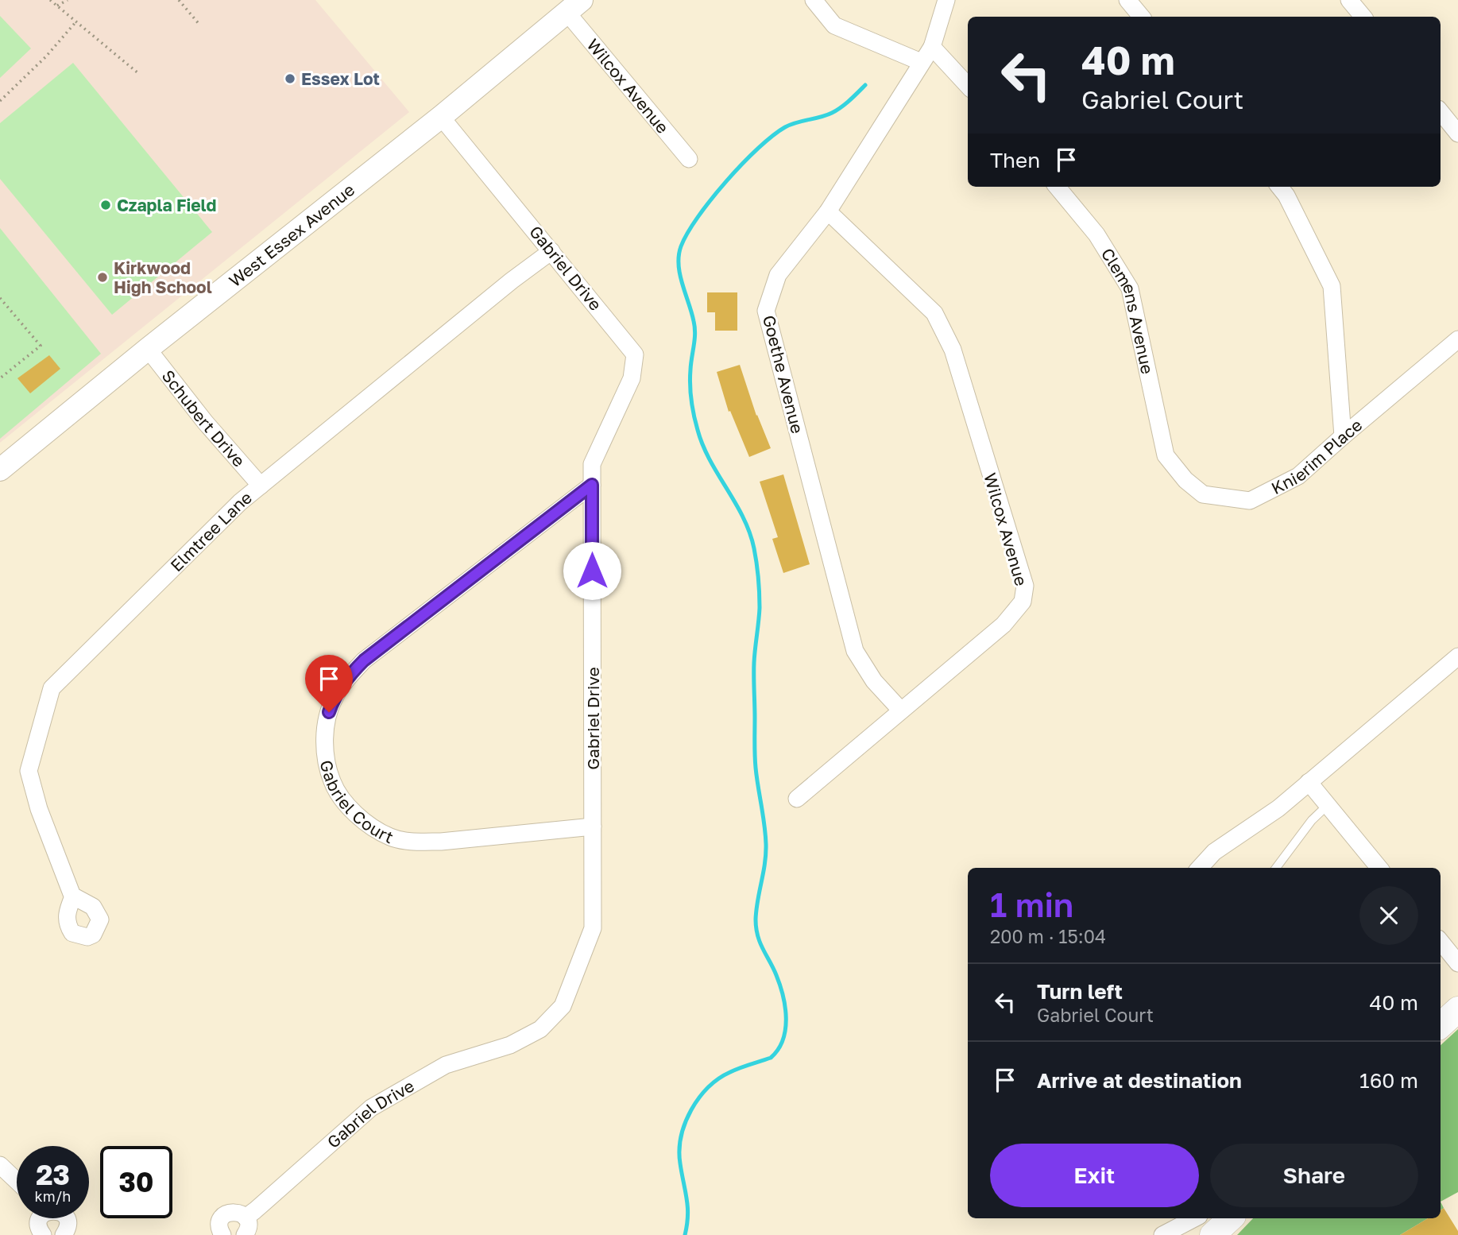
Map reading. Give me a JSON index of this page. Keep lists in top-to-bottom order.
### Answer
{
  "streets": {
    "street": [
      "Wilcox Avenue",
      "West Essex Avenue",
      "Gabriel Drive",
      "Clemens Avenue",
      "Goethe Avenue",
      "Schubert Drive",
      "Knierim Place",
      "Elmtree Lane",
      "Gabriel Court"
    ]
  },
  "crossings": [
    ["Wilcox Avenue", "West Essex Avenue"],
    ["Wilcox Avenue", "Goethe Avenue"],
    ["West Essex Avenue", "Gabriel Drive"],
    ["West Essex Avenue", "Schubert Drive"],
    ["Gabriel Drive", "Elmtree Lane"],
    ["Gabriel Drive", "Gabriel Court"],
    ["Clemens Avenue", "Knierim Place"],
    ["Schubert Drive", "Elmtree Lane"]
  ],
  "places": ["Essex Lot", "Czapla Field", "Kirkwood High School"],
  "page": {
    "turn": ["40 m", "Gabriel Court"],
    "then": "Then",
    "heading": ["1 min", "200 m · 15:04"],
    "list": [
      {
        "name": "Turn left",
        "note": "Gabriel Court",
        "value": "40 m"
      },
      {
        "name": "Arrive at destination",
        "value": "160 m"
      }
    ],
    "buttons": ["Exit", "Share"],
    "speed": "23 km/h",
    "limit": "30"
  }
}
